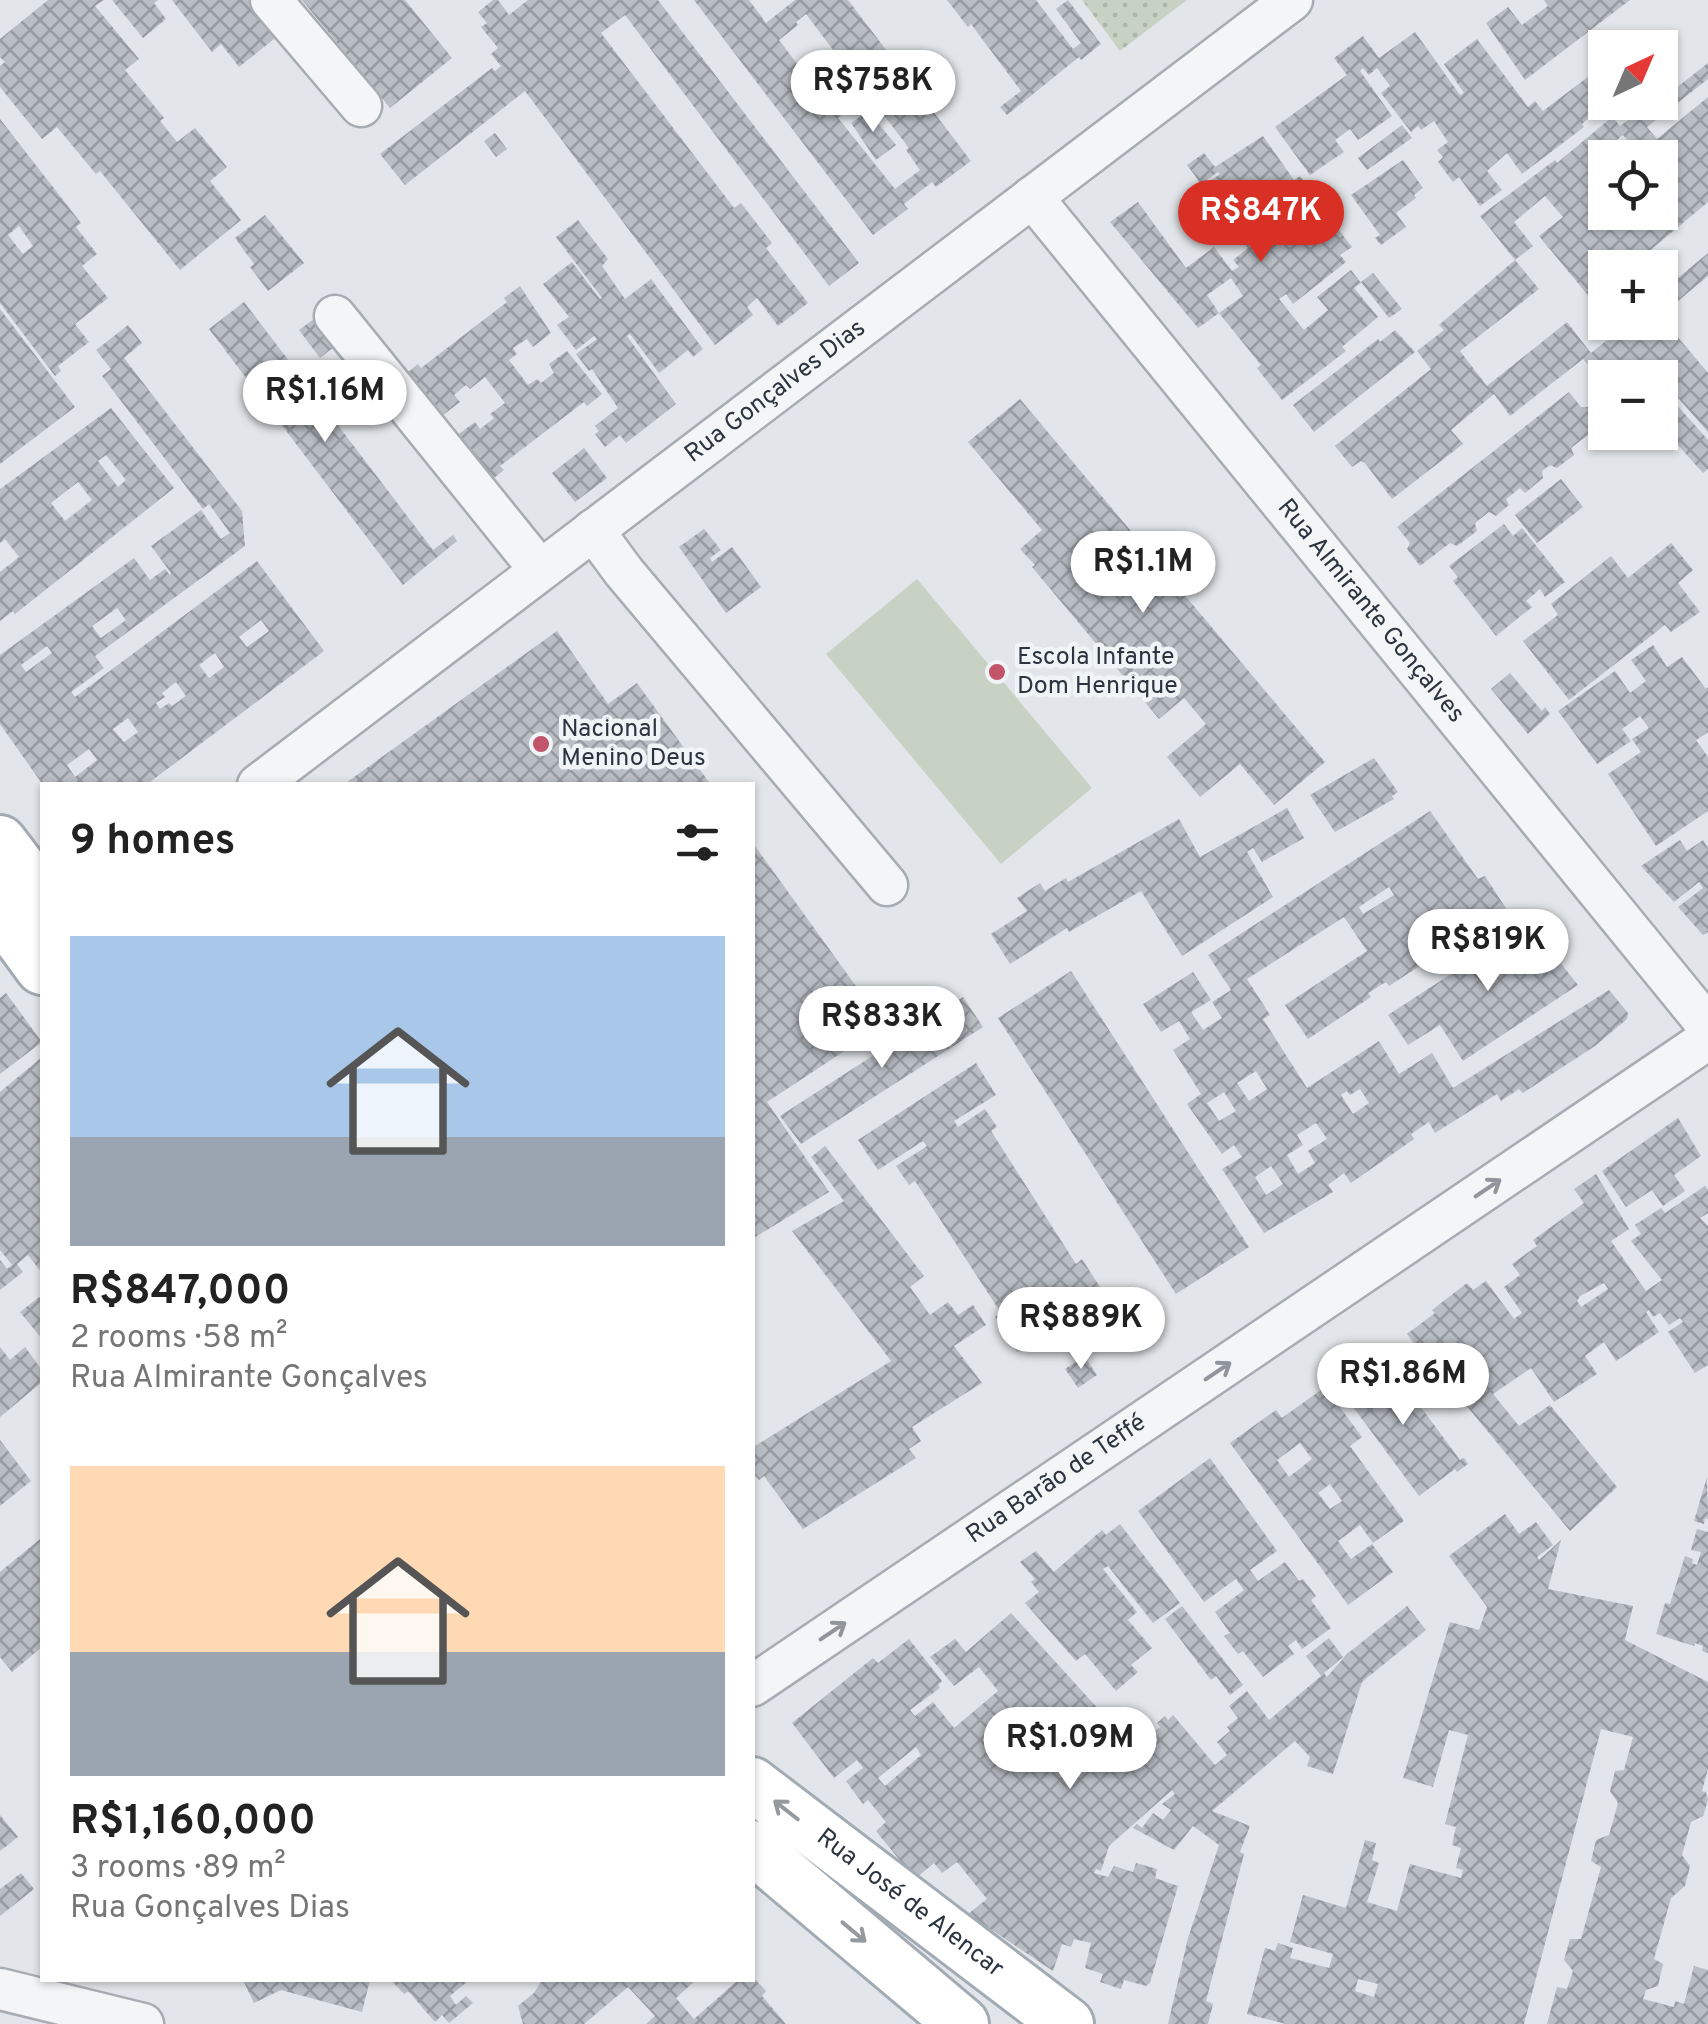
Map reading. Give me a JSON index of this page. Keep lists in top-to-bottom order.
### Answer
{
  "streets": {
    "main road": ["Rua José de Alencar"],
    "street": ["Rua Gonçalves Dias", "Rua Almirante Gonçalves", "Rua Barão de Teffé"]
  },
  "crossings": [
    ["Rua Gonçalves Dias", "Rua Almirante Gonçalves"]
  ],
  "one_way": ["Rua Barão de Teffé"],
  "places": ["Escola Infante Dom Henrique", "Nacional Menino Deus"],
  "north": "top right",
  "page": {
    "map_buttons": ["+", "−"],
    "price": [
      "R$758K",
      "R$847K",
      "R$1.16M",
      "R$1.1M",
      "R$819K",
      "R$833K",
      "R$889K",
      "R$1.86M",
      "R$1.09M"
    ],
    "heading": "9 homes",
    "list": [
      {
        "name": "R$847,000",
        "note": "2 rooms · 58 m² · Rua Almirante Gonçalves"
      },
      {
        "name": "R$1,160,000",
        "note": "3 rooms · 89 m² · Rua Gonçalves Dias"
      }
    ]
  }
}
